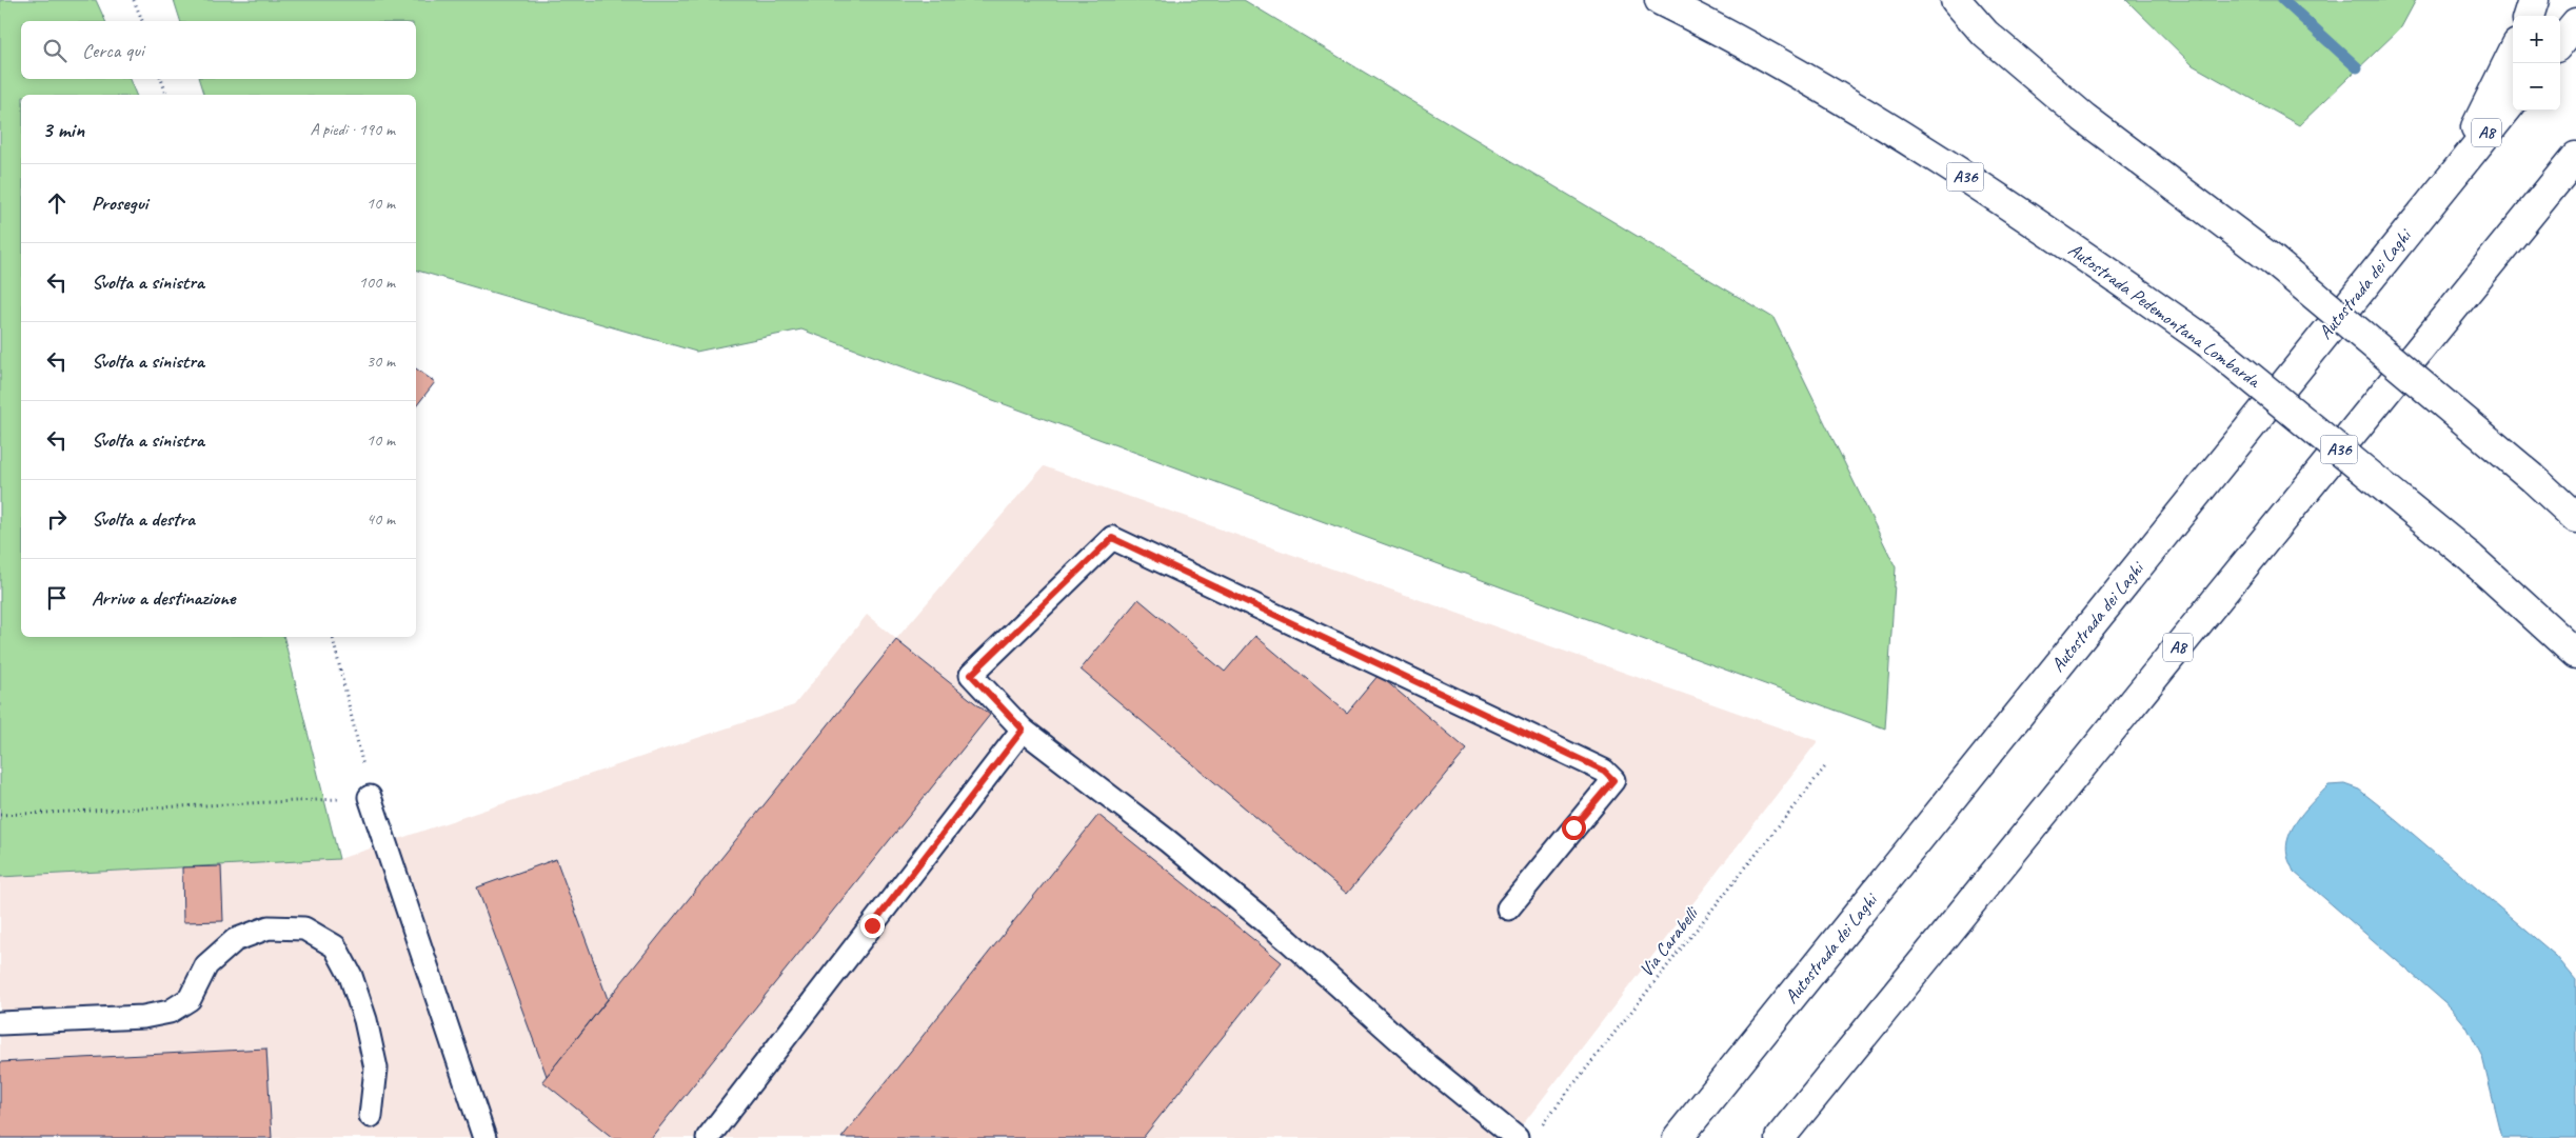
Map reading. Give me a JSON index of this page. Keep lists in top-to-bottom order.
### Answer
{
  "streets": {
    "highway": [
      "A8",
      "A36",
      "Autostrada dei Laghi",
      "Autostrada Pedemontana Lombarda"
    ],
    "path": ["Via Carabelli"]
  },
  "page": {
    "map_buttons": ["+", "−"],
    "search": "Cerca qui",
    "heading": ["3 min", "A piedi · 190 m"],
    "list": [
      ["Prosegui", "10 m"],
      ["Svolta a sinistra", "100 m"],
      ["Svolta a sinistra", "30 m"],
      ["Svolta a sinistra", "10 m"],
      ["Svolta a destra", "40 m"],
      "Arrivo a destinazione"
    ]
  }
}
